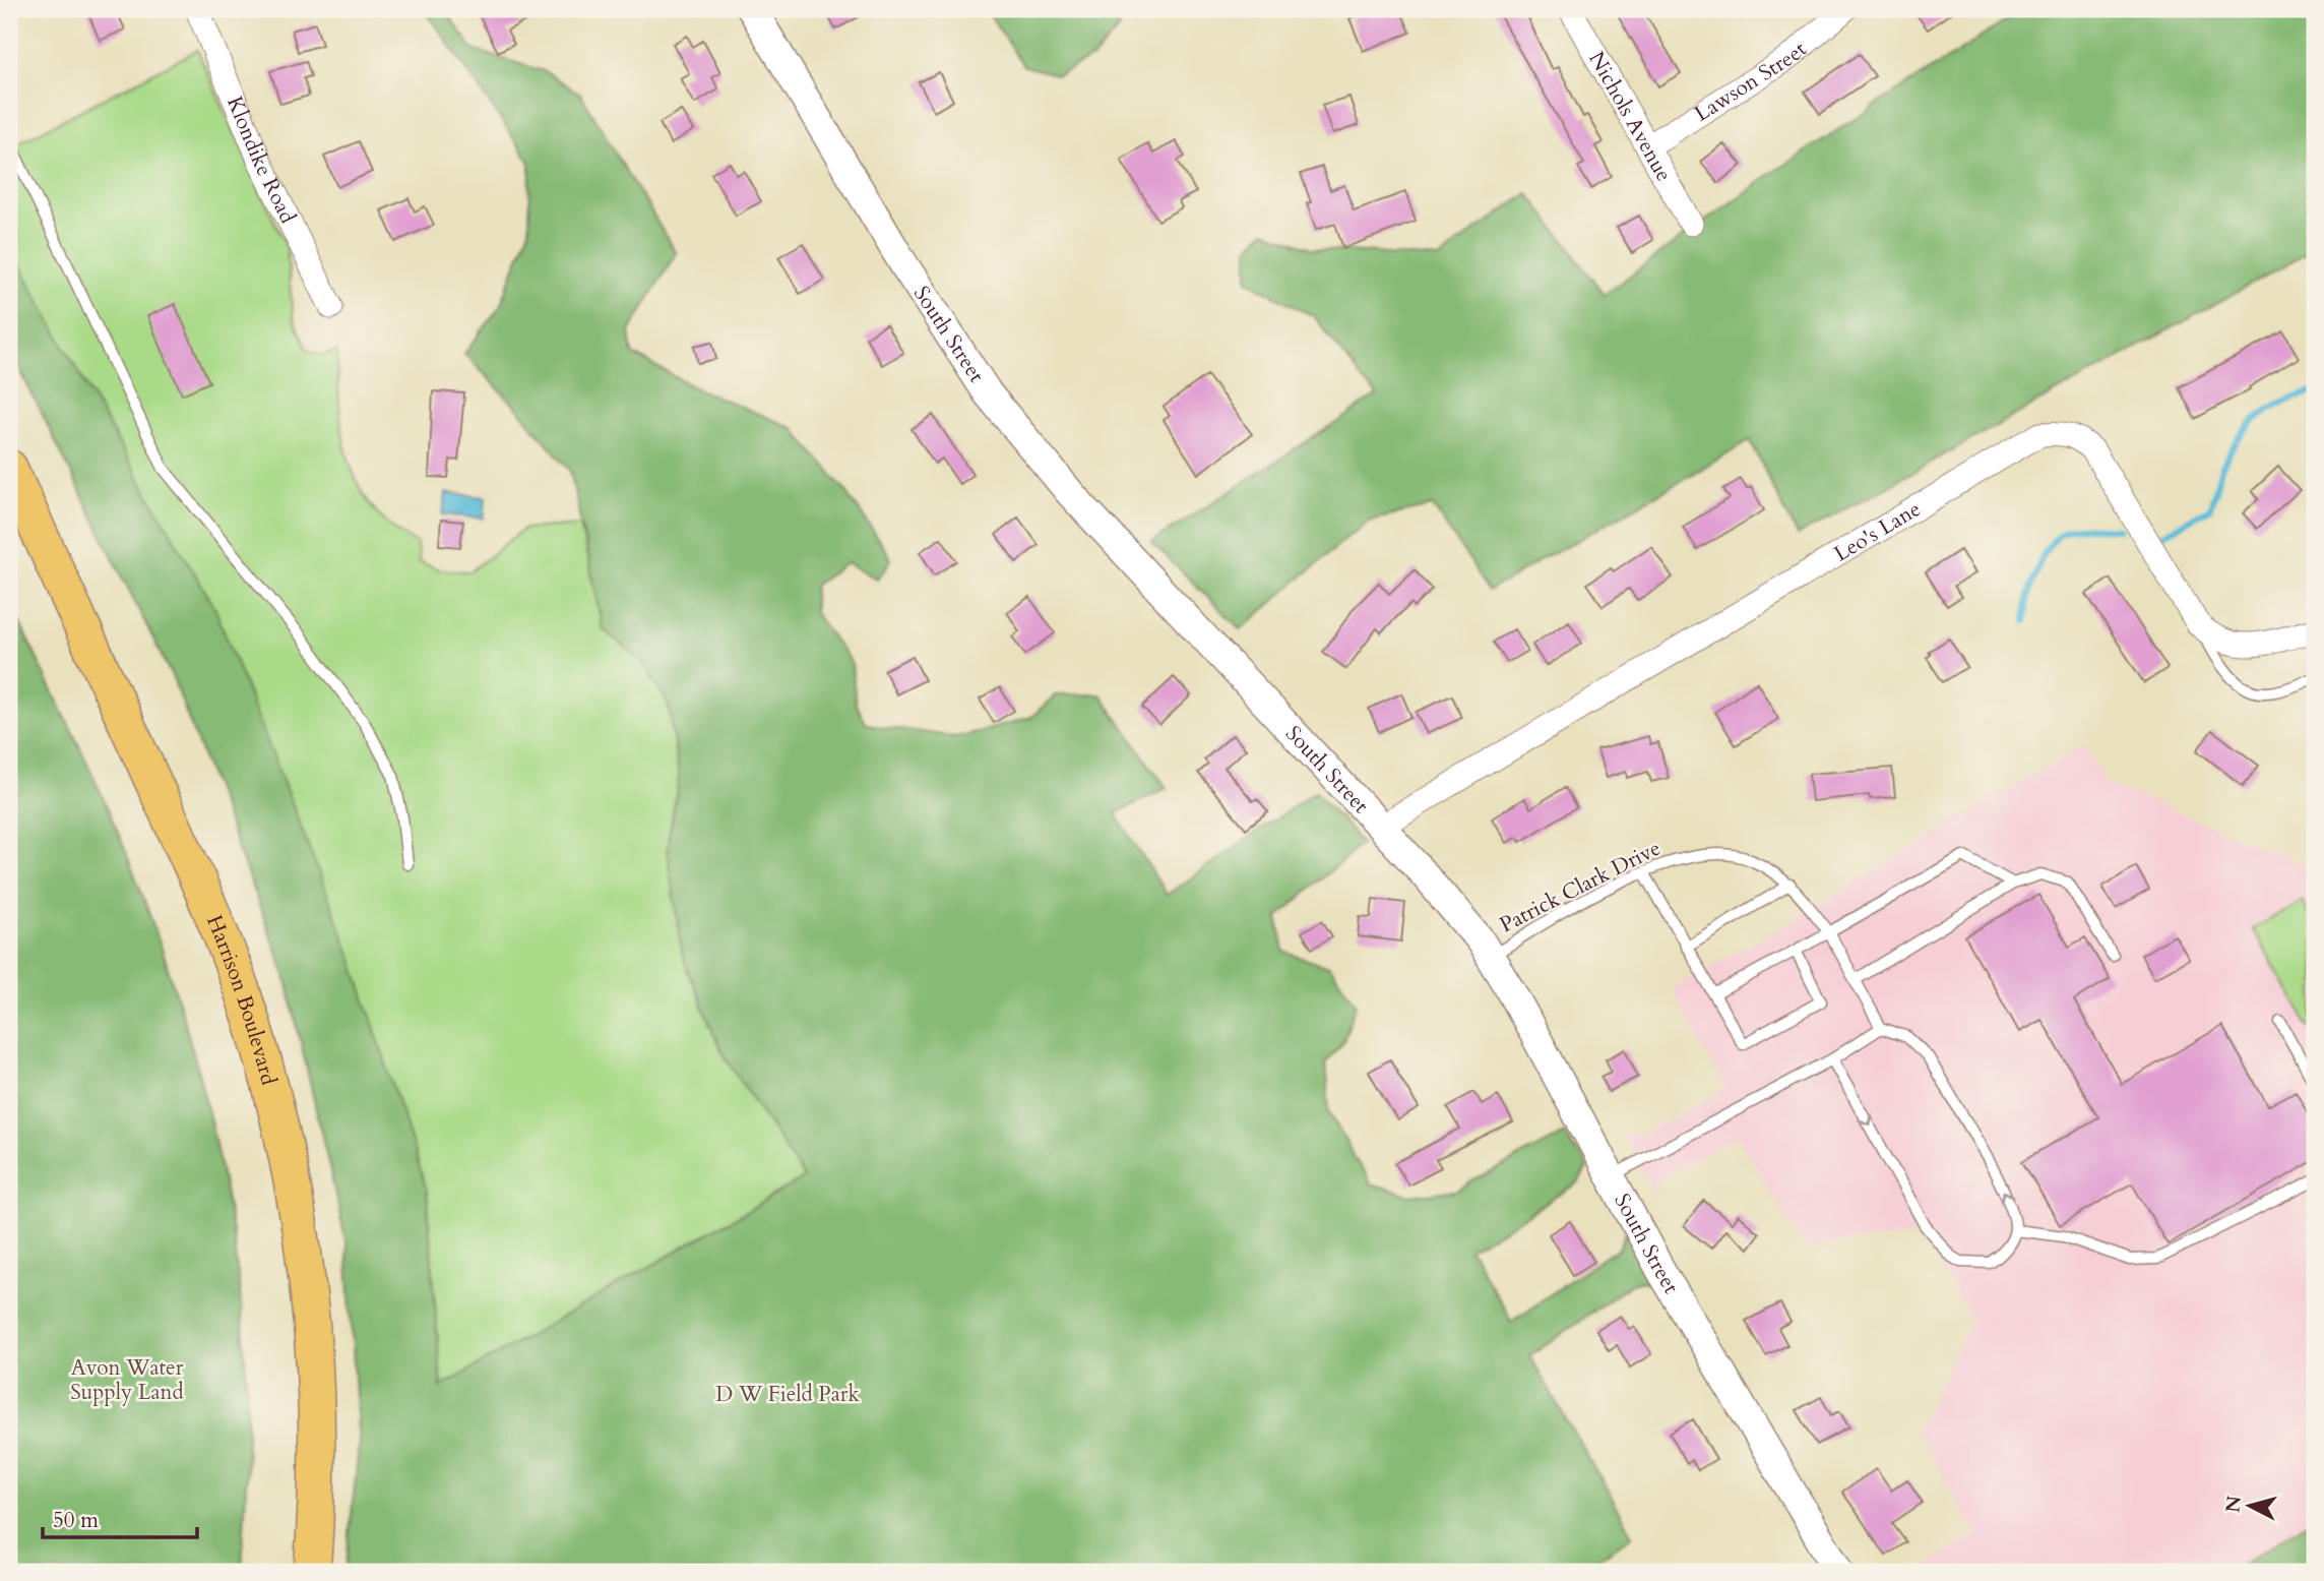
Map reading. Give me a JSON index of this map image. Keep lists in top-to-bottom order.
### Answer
{
  "streets": {
    "main road": ["Harrison Boulevard"],
    "street": [
      "Lawson Street",
      "Nichols Avenue",
      "Klondike Road",
      "South Street",
      "Leo's Lane"
    ],
    "lane": ["Patrick Clark Drive"]
  },
  "crossings": [
    ["Lawson Street", "Nichols Avenue"],
    ["South Street", "Leo's Lane"],
    ["South Street", "Patrick Clark Drive"]
  ],
  "parks": ["Avon Water Supply Land", "D W Field Park"],
  "scale_bar": "50 m",
  "north": "left"
}
